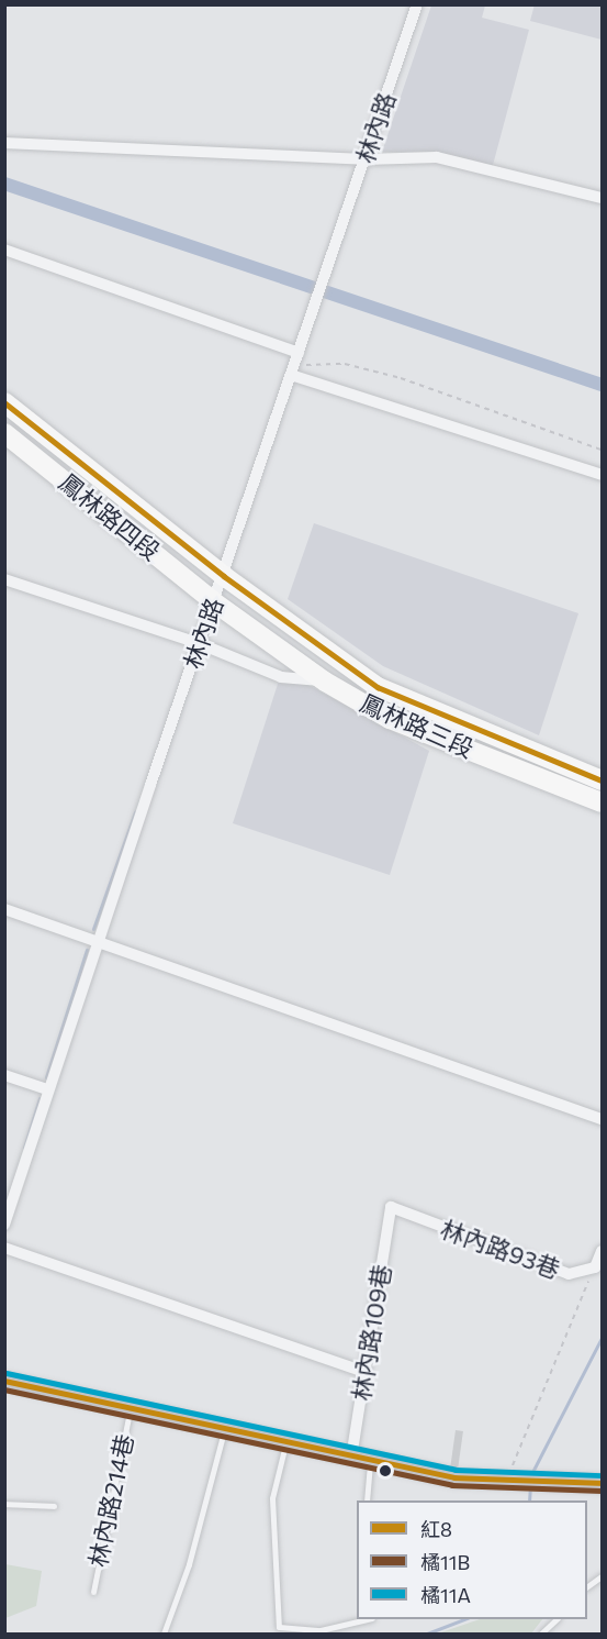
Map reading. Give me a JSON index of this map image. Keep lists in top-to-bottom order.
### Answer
{
  "streets": {
    "main road": ["鳳林路四段", "鳳林路三段"],
    "street": ["林內路", "林內路93巷", "林內路109巷"],
    "lane": ["林內路214巷"]
  },
  "crossings": [
    ["林內路", "鳳林路四段"],
    ["林內路", "鳳林路三段"],
    ["鳳林路四段", "鳳林路三段"],
    ["林內路93巷", "林內路109巷"]
  ],
  "lines": ["transit line 紅8", "transit line 橘11A", "transit line 橘11B"],
  "legend": ["紅8", "橘11B", "橘11A"]
}
